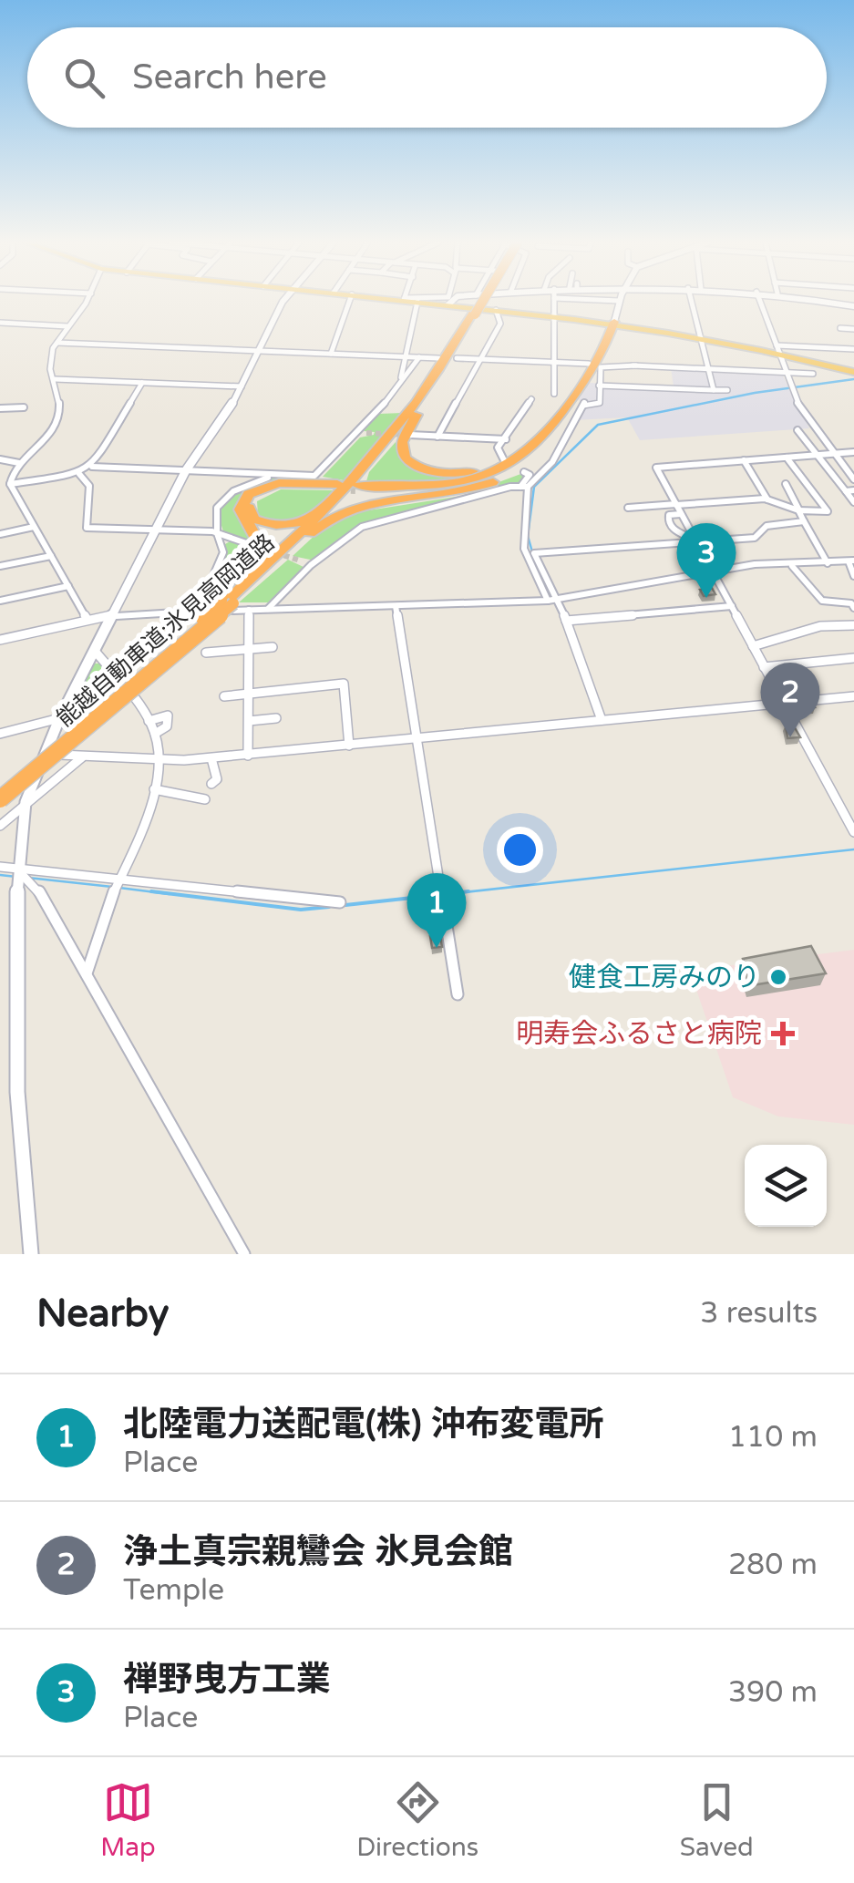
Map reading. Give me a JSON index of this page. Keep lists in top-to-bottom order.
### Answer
{
  "streets": {
    "highway": ["能越自動車道;氷見高岡道路"]
  },
  "places": {
    "other": ["健食工房みのり"],
    "health": ["明寿会ふるさと病院"]
  },
  "page": {
    "search": "Search here",
    "pins": ["3", "2", "1"],
    "heading": ["Nearby", "3 results"],
    "list": [
      {
        "mark": "1",
        "name": "北陸電力送配電(株) 沖布変電所",
        "note": "Place",
        "value": "110 m"
      },
      {
        "mark": "2",
        "name": "浄土真宗親鸞会 氷見会館",
        "note": "Temple",
        "value": "280 m"
      },
      {
        "mark": "3",
        "name": "禅野曳方工業",
        "note": "Place",
        "value": "390 m"
      }
    ],
    "nav": ["Map", "Directions", "Saved"]
  }
}
